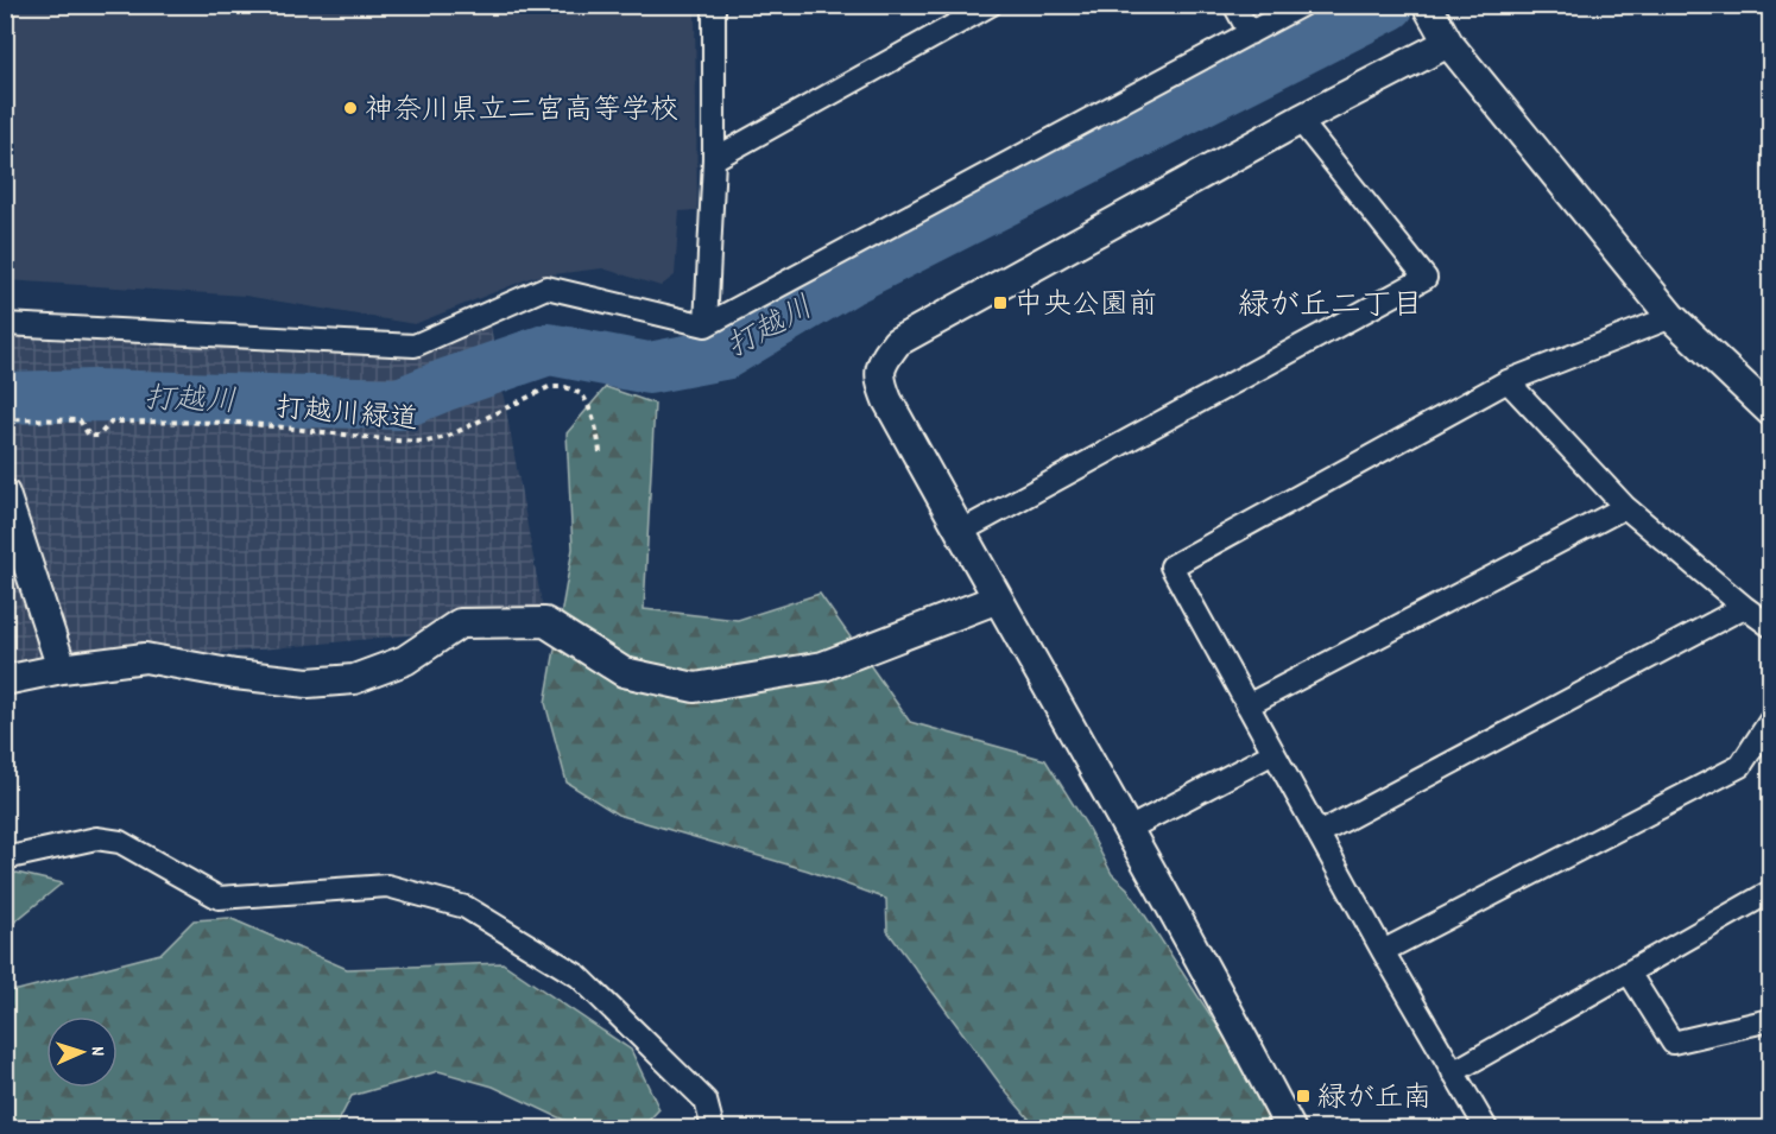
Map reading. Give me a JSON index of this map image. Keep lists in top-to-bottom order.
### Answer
{
  "streets": {
    "path": ["打越川緑道"]
  },
  "districts": ["緑が丘二丁目"],
  "water": ["打越川"],
  "places": {
    "other": ["神奈川県立二宮高等学校"],
    "transit": ["中央公園前", "緑が丘南"]
  },
  "north": "right"
}
